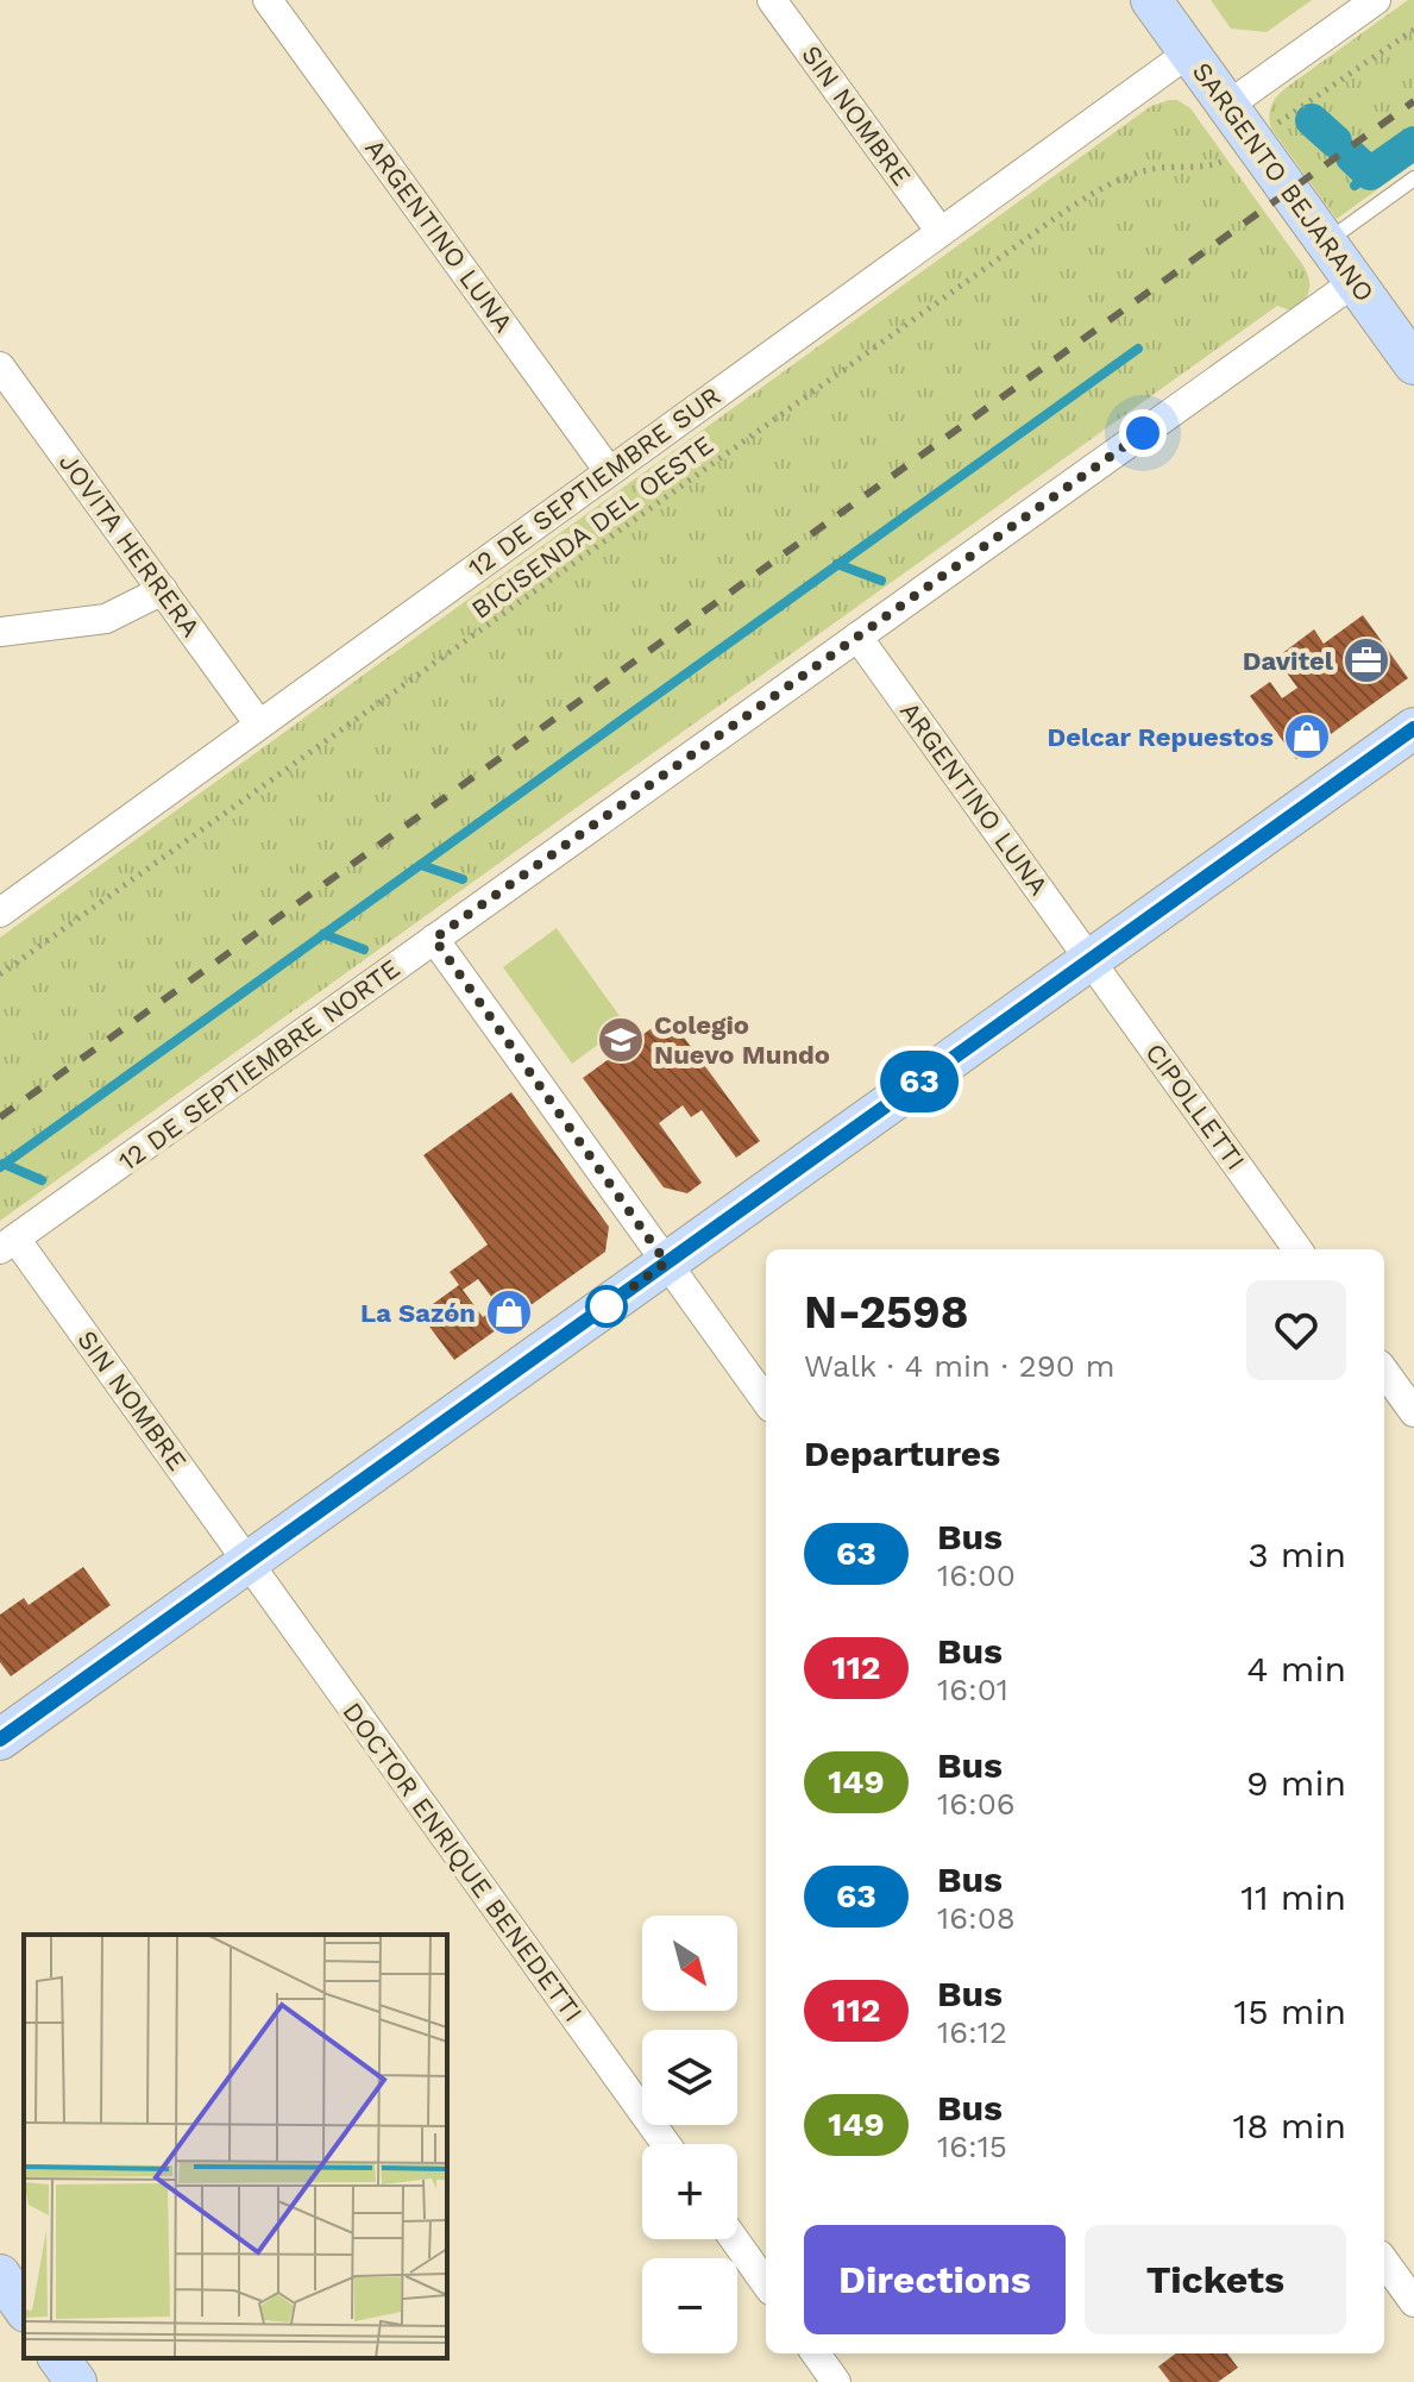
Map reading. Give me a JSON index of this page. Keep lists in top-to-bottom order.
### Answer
{
  "streets": {
    "main road": ["SARGENTO BEJARANO"],
    "street": [
      "SIN NOMBRE",
      "ARGENTINO LUNA",
      "12 DE SEPTIEMBRE SUR",
      "JOVITA HERRERA",
      "12 DE SEPTIEMBRE NORTE",
      "CIPOLLETTI",
      "DOCTOR ENRIQUE BENEDETTI"
    ],
    "path": ["BICISENDA DEL OESTE"]
  },
  "crossings": [
    ["SIN NOMBRE", "12 DE SEPTIEMBRE SUR"],
    ["SIN NOMBRE", "12 DE SEPTIEMBRE NORTE"],
    ["SIN NOMBRE", "DOCTOR ENRIQUE BENEDETTI"],
    ["SARGENTO BEJARANO", "12 DE SEPTIEMBRE SUR"],
    ["SARGENTO BEJARANO", "12 DE SEPTIEMBRE NORTE"],
    ["ARGENTINO LUNA", "12 DE SEPTIEMBRE SUR"],
    ["ARGENTINO LUNA", "12 DE SEPTIEMBRE NORTE"],
    ["ARGENTINO LUNA", "CIPOLLETTI"],
    ["12 DE SEPTIEMBRE SUR", "JOVITA HERRERA"]
  ],
  "places": {
    "office": ["Davitel"],
    "shop": ["Delcar Repuestos", "La Sazón"],
    "school or university": ["Colegio Nuevo Mundo"]
  },
  "lines": ["bus line 63"],
  "north": "bottom right",
  "page": {
    "on_map": "63",
    "heading": [
      ["N-2598", "Walk · 4 min · 290 m"],
      "Departures"
    ],
    "list": [
      {
        "mark": "63",
        "name": "Bus",
        "note": "16:00",
        "value": "3 min"
      },
      {
        "mark": "112",
        "name": "Bus",
        "note": "16:01",
        "value": "4 min"
      },
      {
        "mark": "149",
        "name": "Bus",
        "note": "16:06",
        "value": "9 min"
      },
      {
        "mark": "63",
        "name": "Bus",
        "note": "16:08",
        "value": "11 min"
      },
      {
        "mark": "112",
        "name": "Bus",
        "note": "16:12",
        "value": "15 min"
      },
      {
        "mark": "149",
        "name": "Bus",
        "note": "16:15",
        "value": "18 min"
      }
    ],
    "map_buttons": ["+", "−"],
    "buttons": ["Directions", "Tickets"]
  }
}
